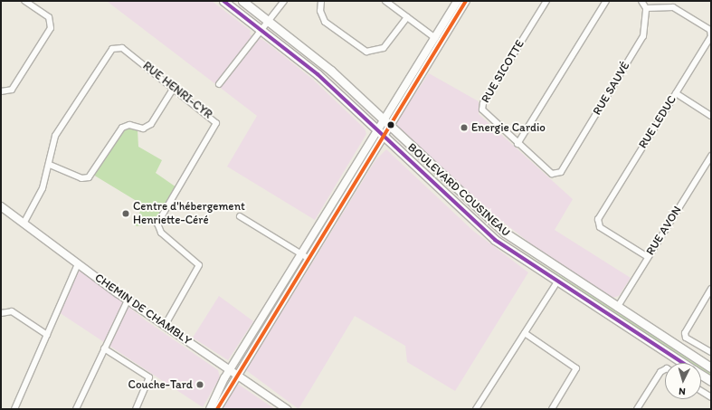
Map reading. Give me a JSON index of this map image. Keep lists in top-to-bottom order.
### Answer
{
  "streets": {
    "main road": ["BOULEVARD COUSINEAU"],
    "street": [
      "RUE SICOTTE",
      "RUE SAUVÉ",
      "RUE HENRI-CYR",
      "RUE LEDUC",
      "RUE AVON",
      "CHEMIN DE CHAMBLY"
    ]
  },
  "crossings": [
    ["RUE SICOTTE", "RUE SAUVÉ"],
    ["RUE SAUVÉ", "RUE LEDUC"],
    ["RUE HENRI-CYR", "CHEMIN DE CHAMBLY"],
    ["RUE LEDUC", "RUE AVON"],
    ["BOULEVARD COUSINEAU", "RUE AVON"]
  ],
  "places": ["Energie Cardio", "Centre d'hébergement Henriette-Céré", "Couche-Tard"],
  "north": "bottom"
}
